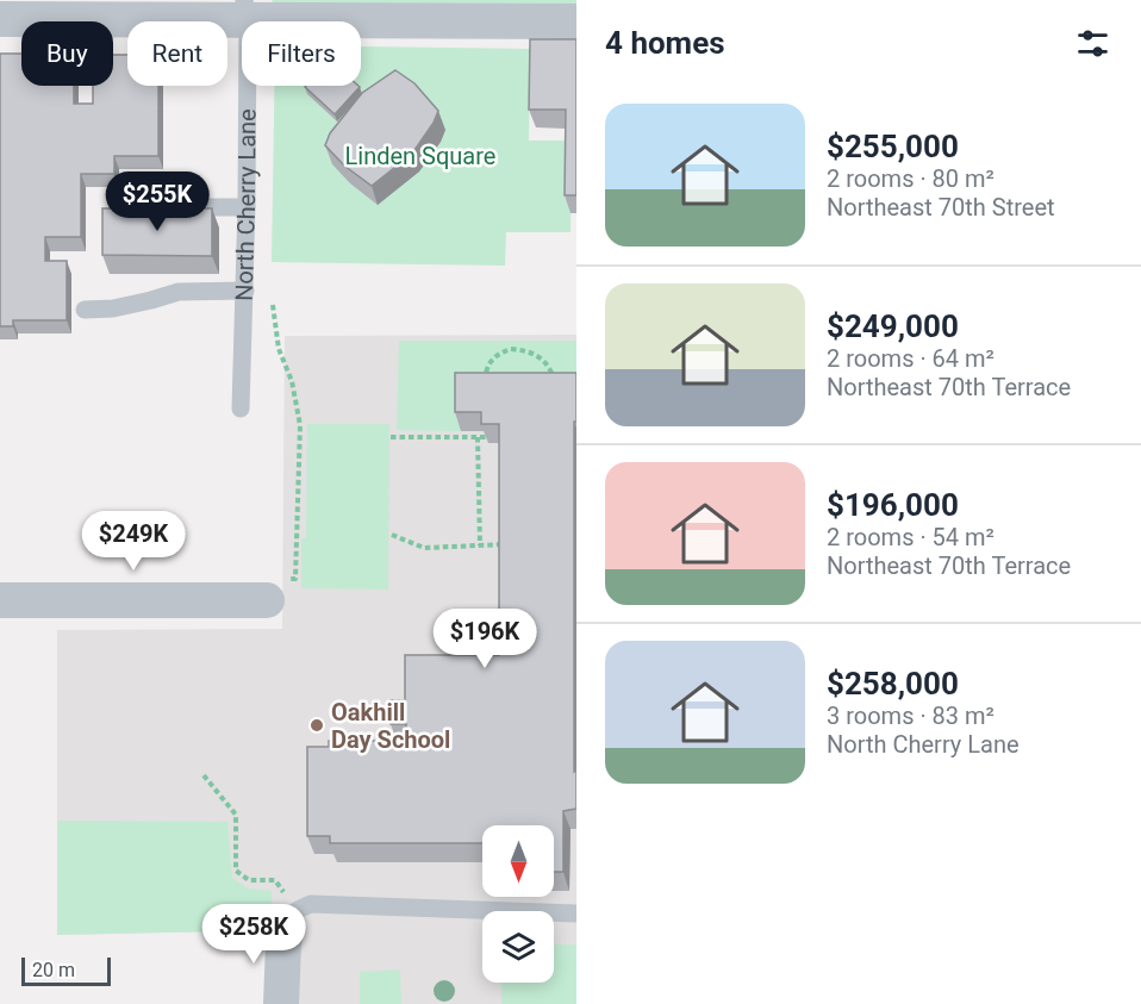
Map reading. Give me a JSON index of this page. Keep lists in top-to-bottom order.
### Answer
{
  "streets": {
    "lane": ["North Cherry Lane"]
  },
  "parks": ["Linden Square"],
  "places": ["Oakhill Day School"],
  "scale_bar": "20 m",
  "north": "bottom",
  "page": {
    "heading": "4 homes",
    "chip": ["Buy", "Rent", "Filters"],
    "list": [
      {
        "name": "$255,000",
        "note": "2 rooms · 80 m² · Northeast 70th Street"
      },
      {
        "name": "$249,000",
        "note": "2 rooms · 64 m² · Northeast 70th Terrace"
      },
      {
        "name": "$196,000",
        "note": "2 rooms · 54 m² · Northeast 70th Terrace"
      },
      {
        "name": "$258,000",
        "note": "3 rooms · 83 m² · North Cherry Lane"
      }
    ],
    "price": [
      "$255K",
      "$249K",
      "$196K",
      "$258K"
    ],
    "scale": "20 m"
  }
}
